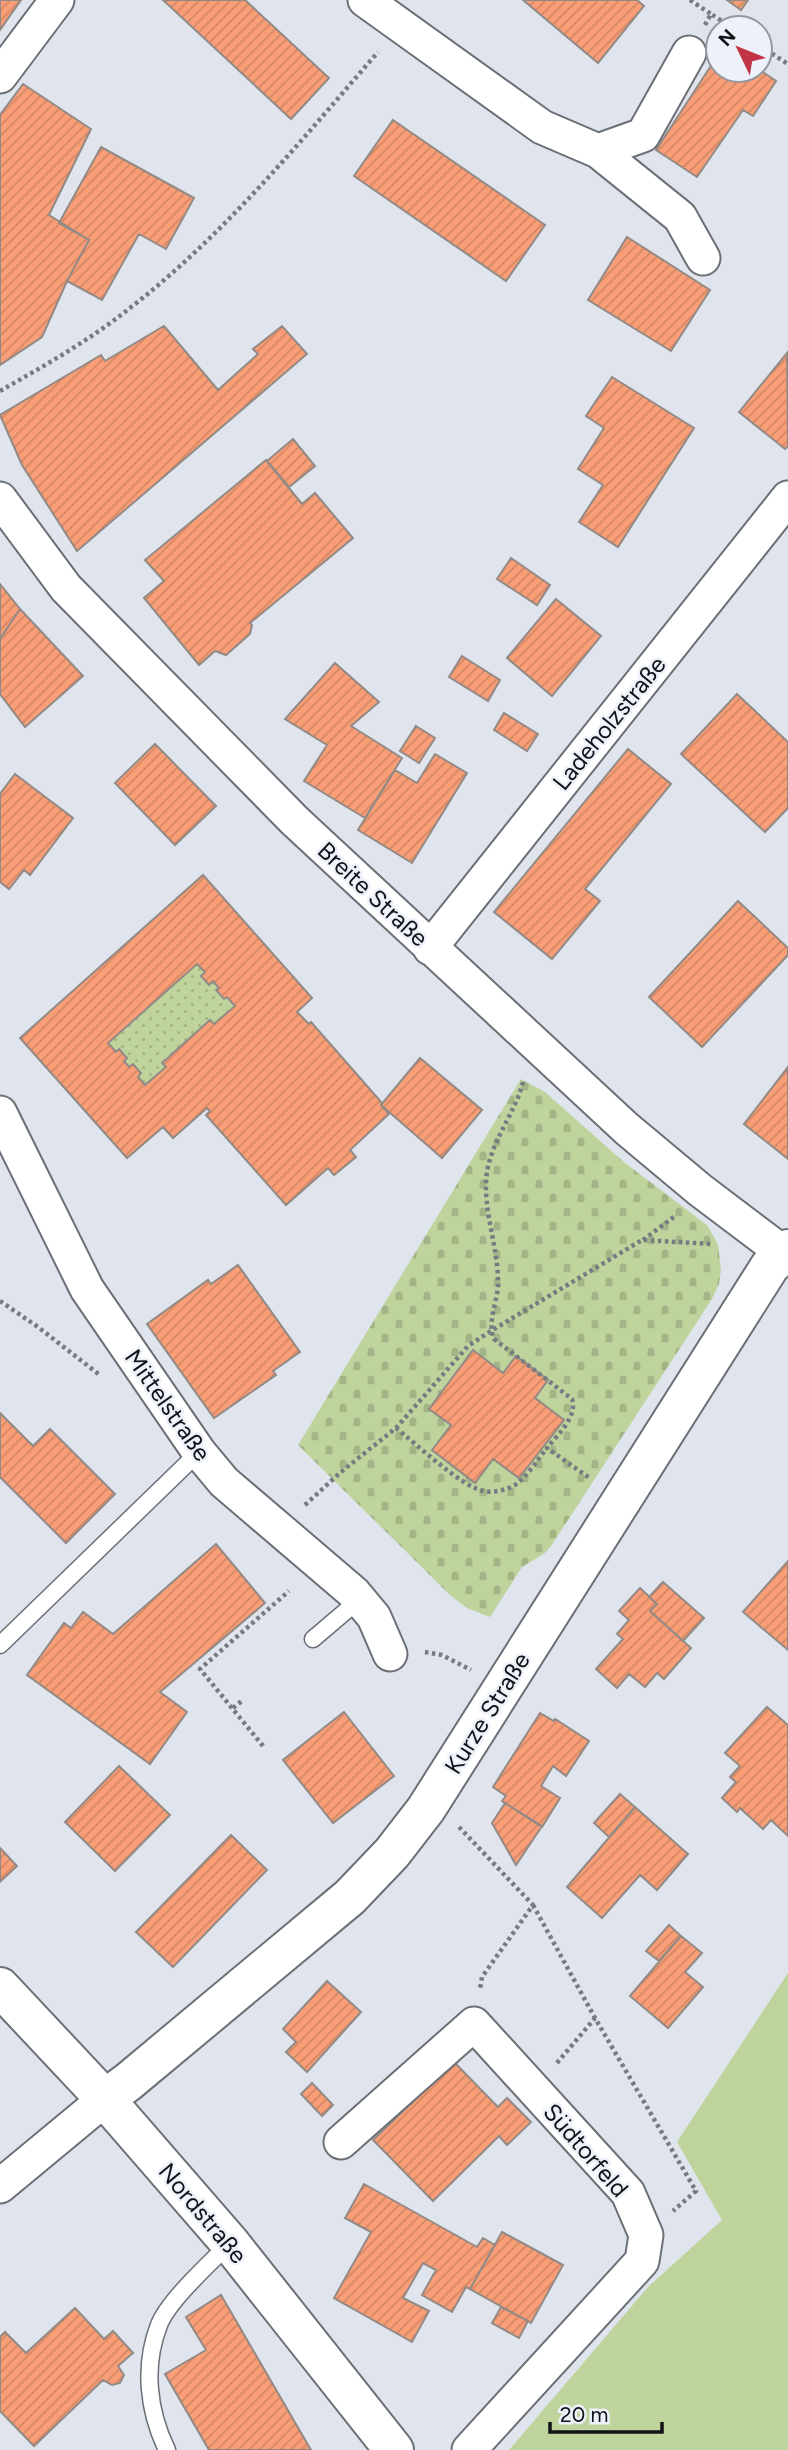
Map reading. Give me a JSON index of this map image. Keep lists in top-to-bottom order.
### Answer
{
  "streets": {
    "main road": ["Kurze Straße", "Nordstraße"],
    "street": [
      "Ladeholzstraße",
      "Breite Straße",
      "Mittelstraße",
      "Südtorfeld"
    ]
  },
  "crossings": [
    ["Ladeholzstraße", "Breite Straße"],
    ["Breite Straße", "Kurze Straße"],
    ["Kurze Straße", "Nordstraße"]
  ],
  "scale_bar": "20 m",
  "north": "top left"
}
